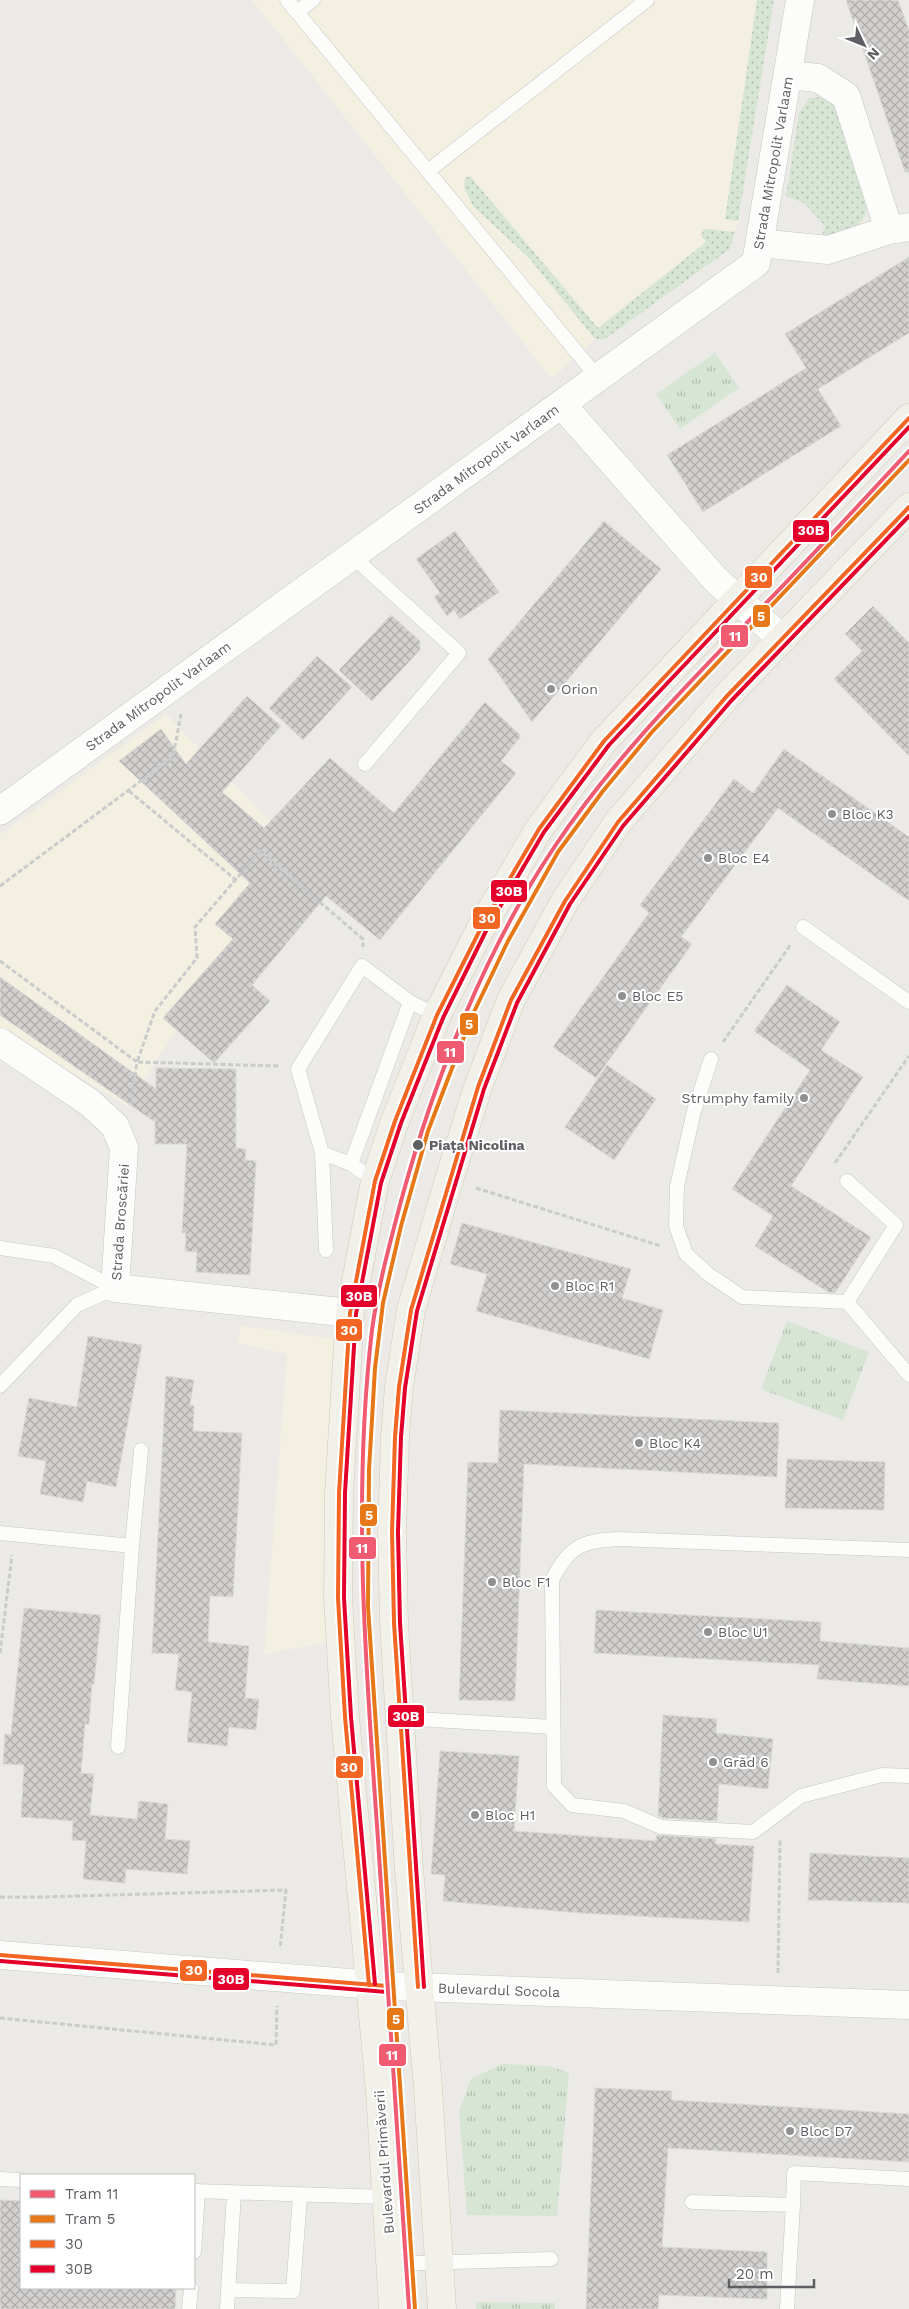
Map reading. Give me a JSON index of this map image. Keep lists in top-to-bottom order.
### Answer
{
  "streets": {
    "main road": ["Bulevardul Primăverii"],
    "street": ["Strada Mitropolit Varlaam", "Strada Broscăriei", "Bulevardul Socola"]
  },
  "crossings": [
    ["Strada Broscăriei", "Bulevardul Primăverii"],
    ["Bulevardul Socola", "Bulevardul Primăverii"]
  ],
  "places": [
    "Orion",
    "Bloc K3",
    "Bloc E4",
    "Bloc E5",
    "Strumphy family",
    "Piața Nicolina",
    "Bloc R1",
    "Bloc K4",
    "Bloc F1",
    "Bloc U1",
    "Grăd 6",
    "Bloc H1",
    "Bloc D7"
  ],
  "lines": [
    "transit line 30",
    "transit line 30B",
    "tram line 11",
    "tram line 5"
  ],
  "legend": [
    "Tram 11",
    "Tram 5",
    "30",
    "30B"
  ],
  "scale_bar": "20 m",
  "north": "bottom right"
}
